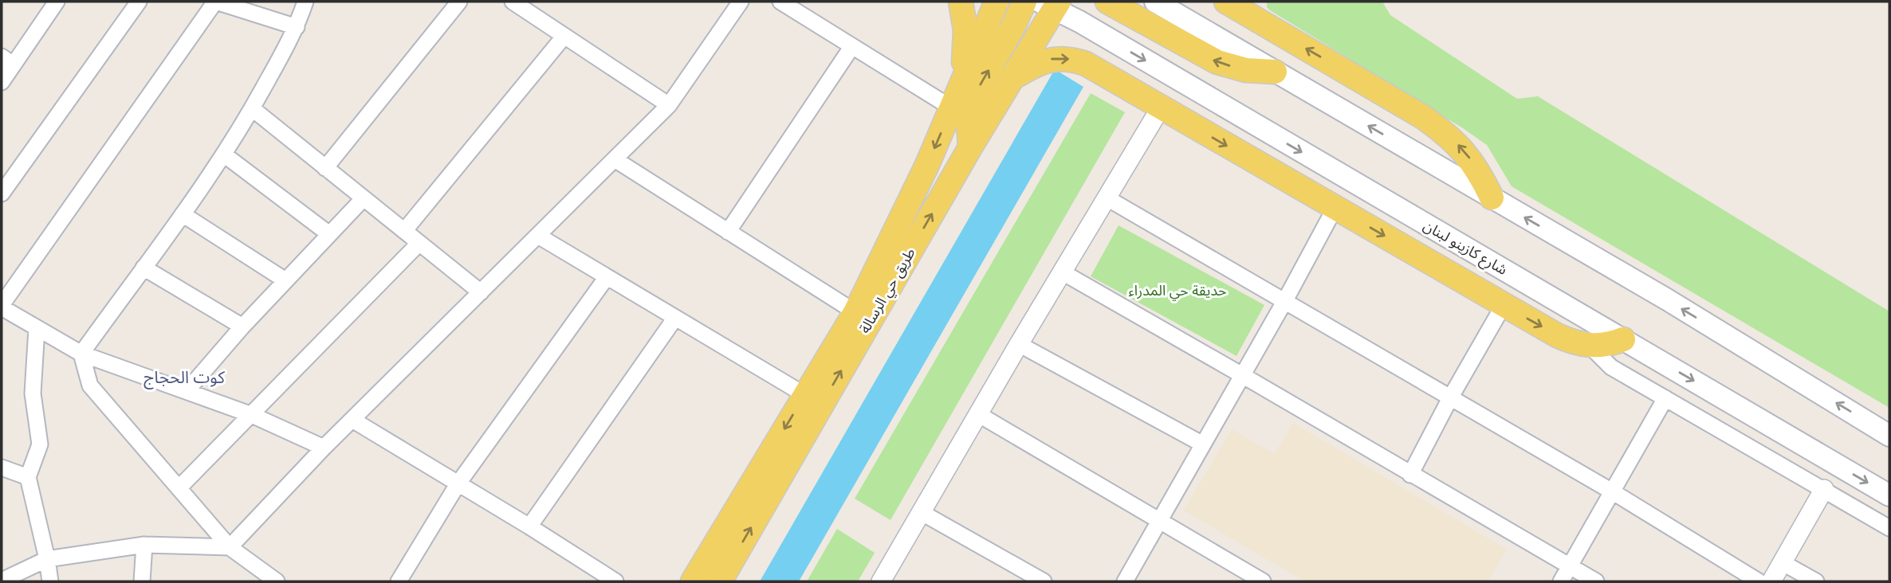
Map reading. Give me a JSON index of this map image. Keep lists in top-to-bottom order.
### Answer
{
  "streets": {
    "main road": ["شارع كازينو لبنان", "طريق حي الرسالة"]
  },
  "crossings": [
    ["شارع كازينو لبنان", "طريق حي الرسالة"]
  ],
  "districts": ["كوت الحجاج"],
  "parks": ["حديقة حي المدراء"]
}
